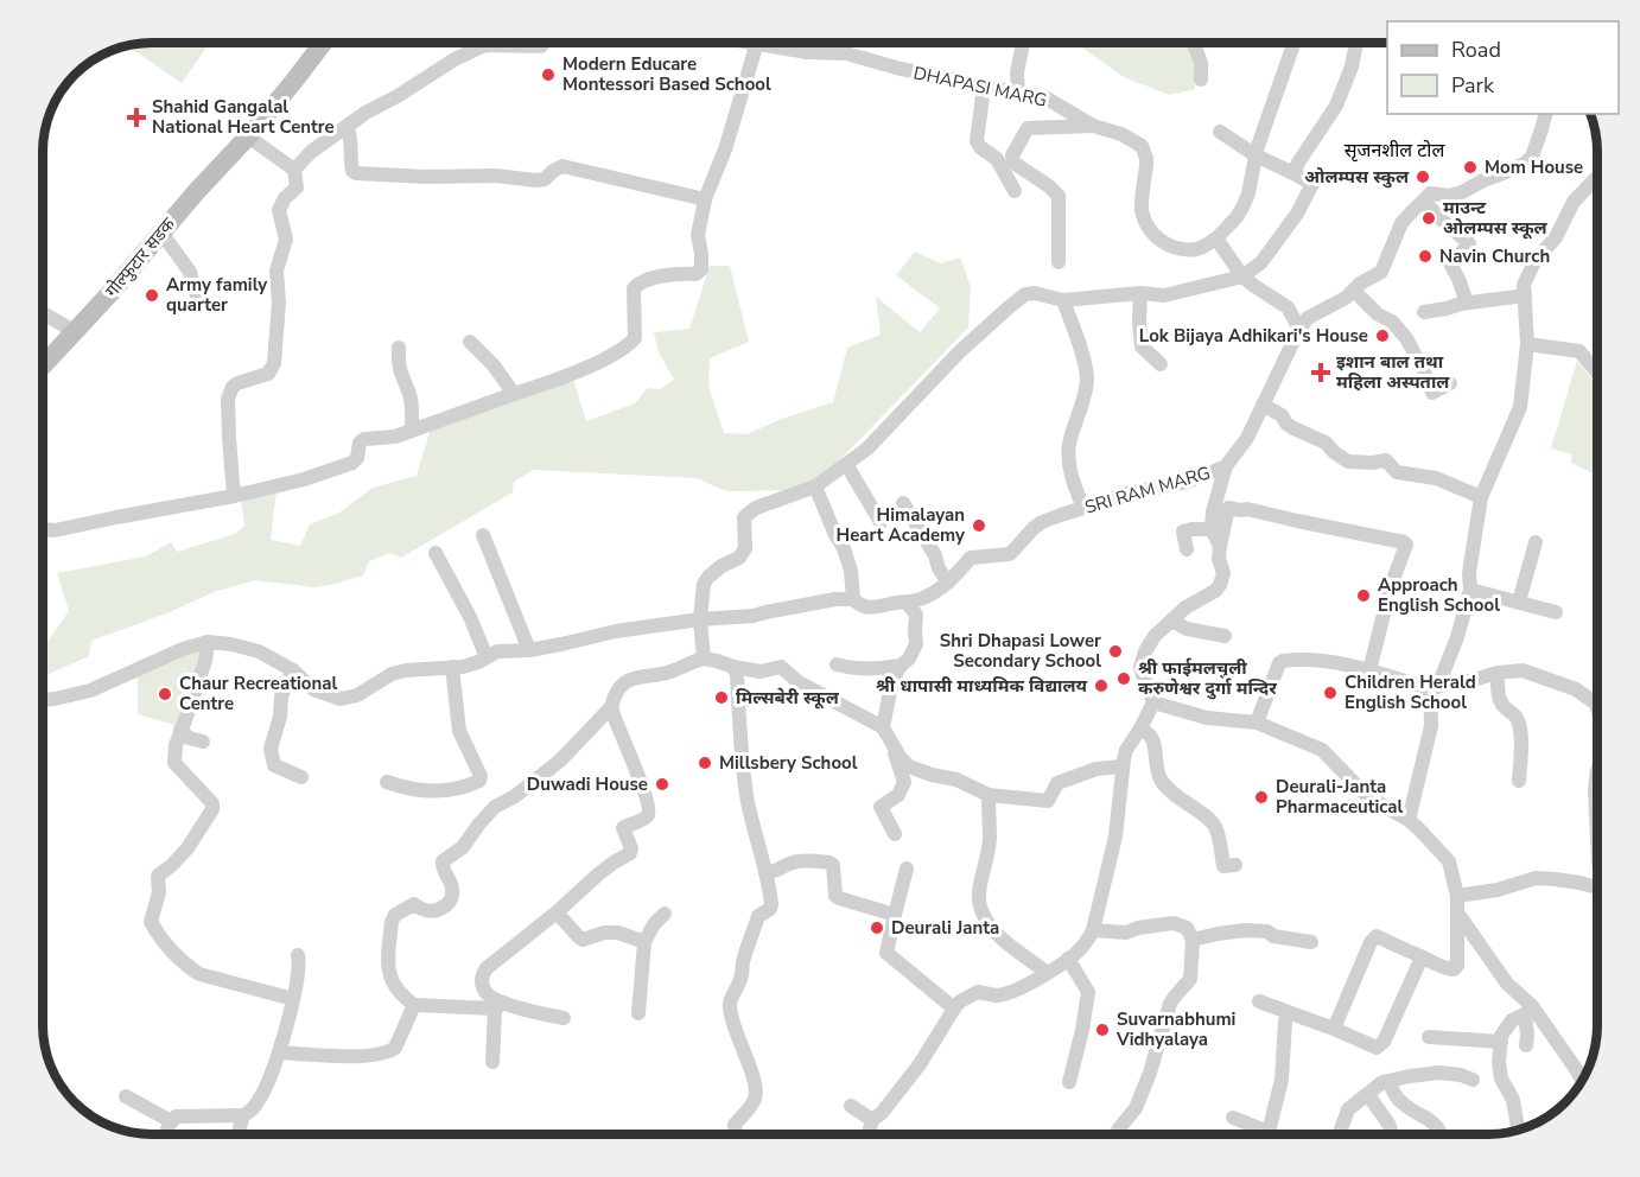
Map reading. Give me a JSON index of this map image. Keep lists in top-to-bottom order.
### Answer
{
  "streets": {
    "main road": ["गोल्फुटार सडक"],
    "street": ["DHAPASI MARG", "SRI RAM MARG"]
  },
  "districts": ["सृजनशील टोल"],
  "places": {
    "other": [
      "Modern Educare Montessori Based School",
      "Mom House",
      "ओलम्पस स्कुल",
      "माउन्ट ओलम्पस स्कूल",
      "Navin Church",
      "Army family quarter",
      "Lok Bijaya Adhikari's House",
      "Himalayan Heart Academy",
      "Approach English School",
      "Shri Dhapasi Lower Secondary School",
      "श्री फाईमलचुली करुणेश्वर दुर्गा मन्दिर",
      "श्री धापासी माध्यमिक विद्यालय",
      "Children Herald English School",
      "Chaur Recreational Centre",
      "मिल्सबेरी स्कूल",
      "Millsbery School",
      "Duwadi House",
      "Deurali-Janta Pharmaceutical",
      "Deurali Janta",
      "Suvarnabhumi Vidhyalaya"
    ],
    "health": ["Shahid Gangalal National Heart Centre", "इशान बाल तथा महिला अस्पताल"]
  },
  "legend": ["Road", "Park"]
}
